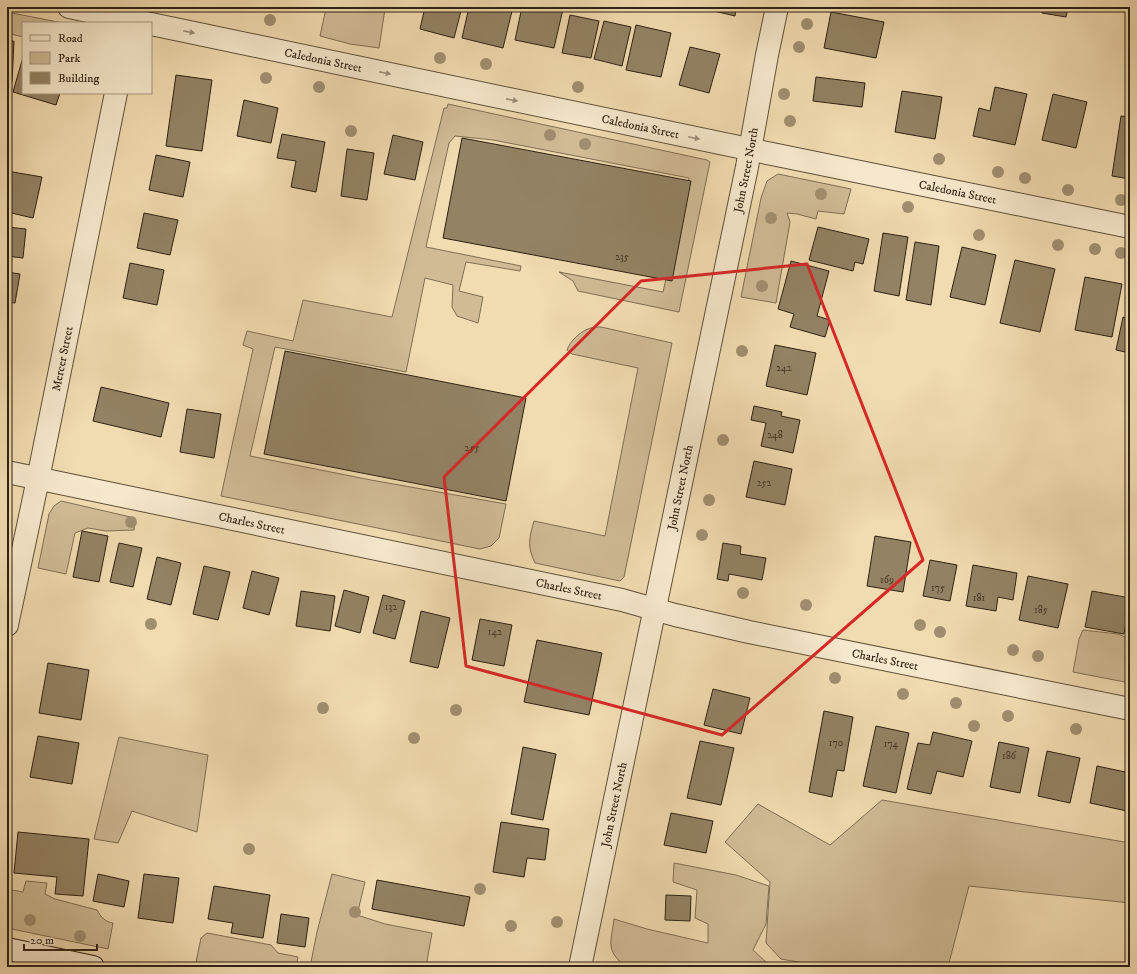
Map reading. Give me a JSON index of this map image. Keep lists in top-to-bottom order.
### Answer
{
  "streets": {
    "street": [
      "Caledonia Street",
      "John Street North",
      "Mercer Street",
      "Charles Street"
    ]
  },
  "crossings": [
    ["Caledonia Street", "John Street North"],
    ["John Street North", "Charles Street"],
    ["Mercer Street", "Charles Street"]
  ],
  "one_way": ["Caledonia Street"],
  "house_numbers": [
    "235",
    "242",
    "248",
    "255",
    "252",
    "169",
    "175",
    "181",
    "132",
    "185",
    "142",
    "170",
    "174",
    "186"
  ],
  "legend": ["Road", "Park", "Building"],
  "scale_bar": "20 m"
}
